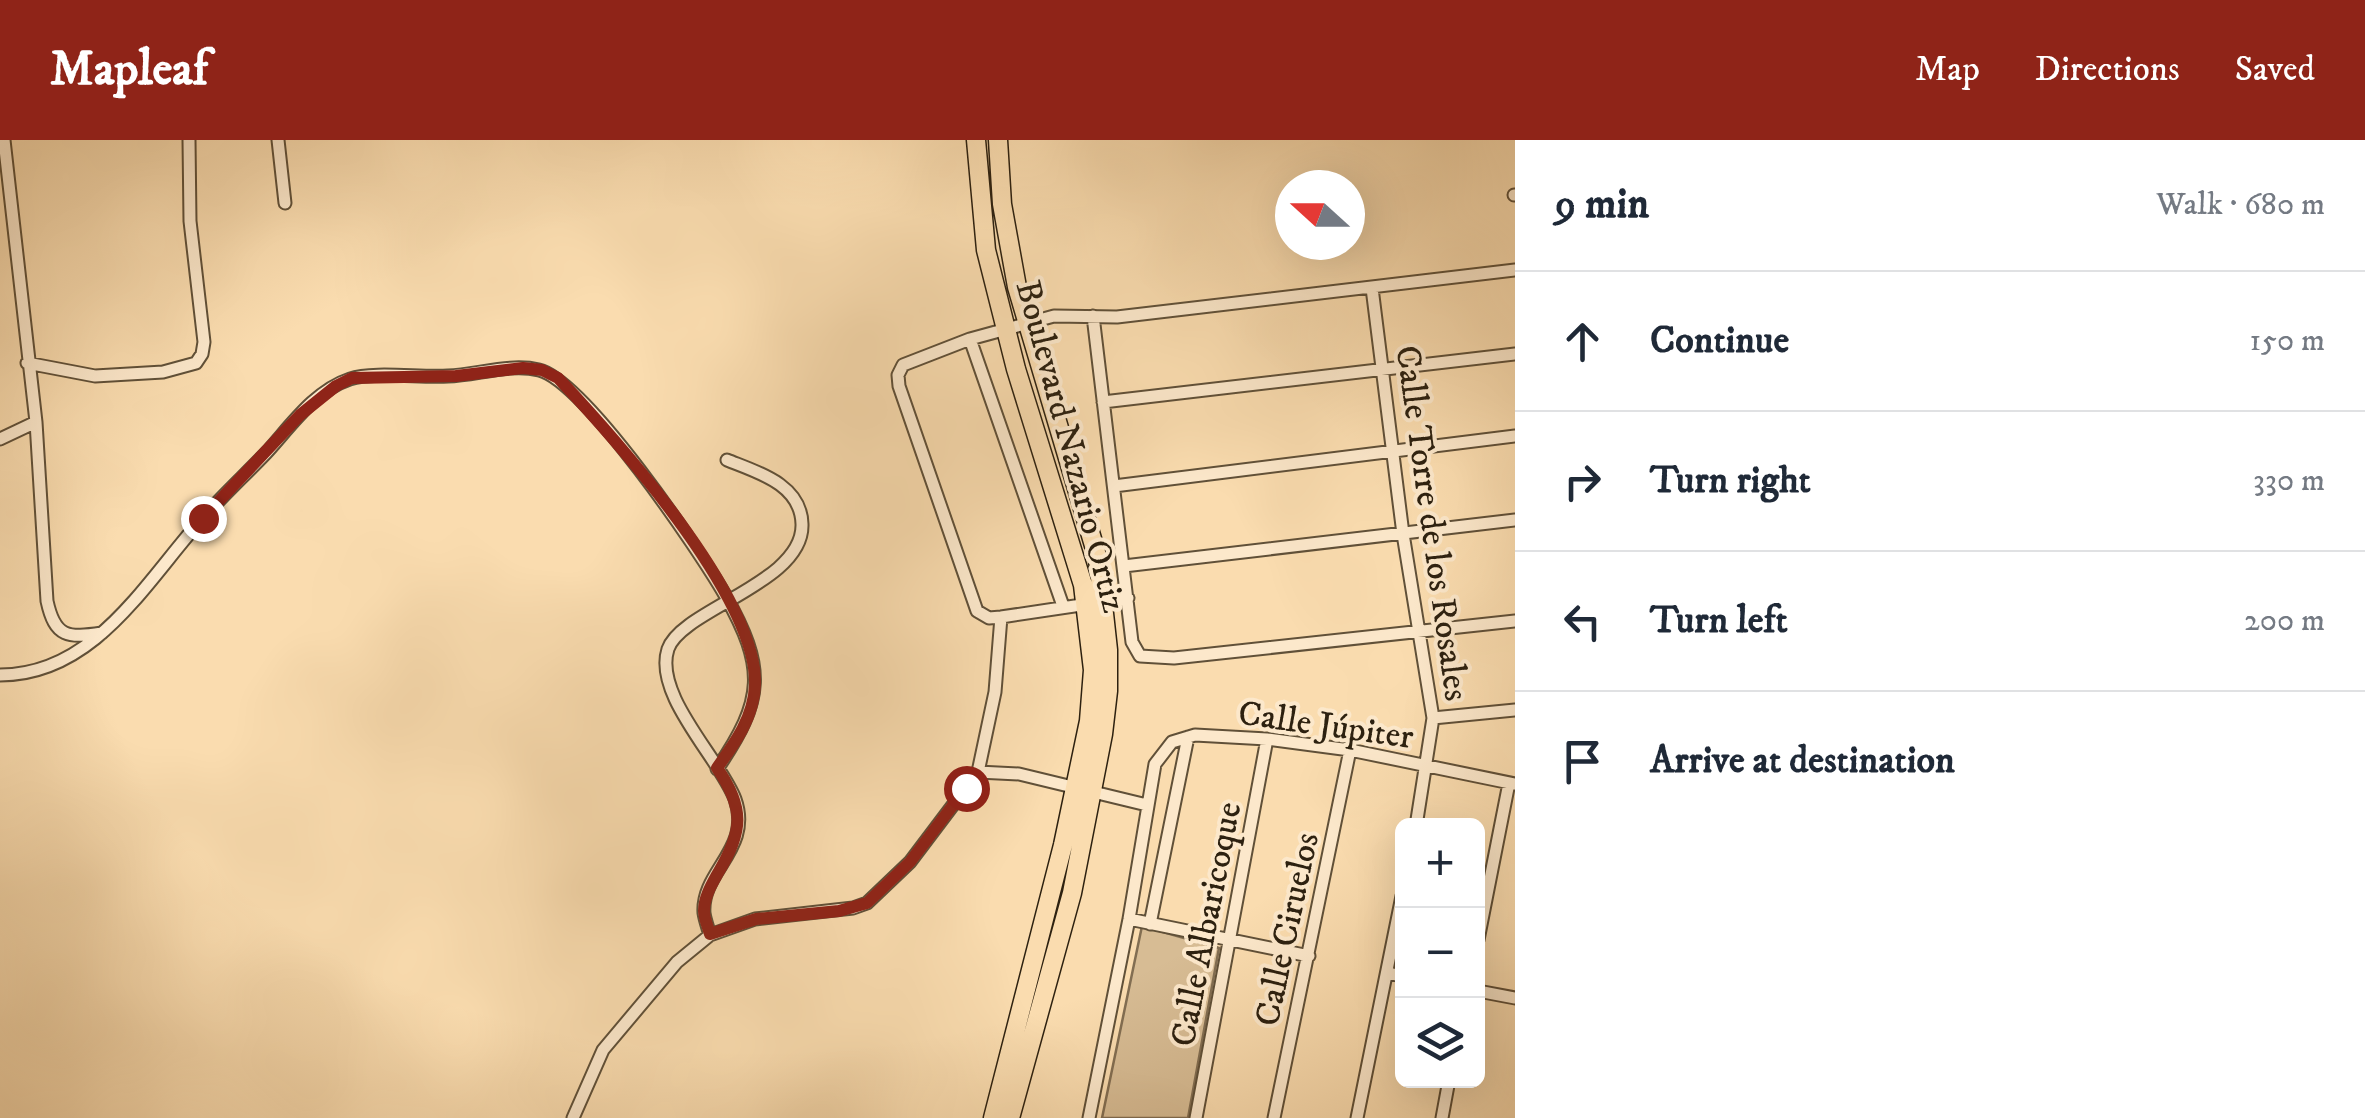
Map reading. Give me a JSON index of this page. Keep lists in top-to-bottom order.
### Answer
{
  "streets": {
    "main road": ["Boulevard Nazario Ortiz"],
    "street": [
      "Calle Torre de los Rosales",
      "Calle Júpiter",
      "Calle Albaricoque",
      "Calle Ciruelos"
    ]
  },
  "crossings": [
    ["Calle Torre de los Rosales", "Calle Júpiter"],
    ["Calle Júpiter", "Calle Albaricoque"],
    ["Calle Júpiter", "Calle Ciruelos"]
  ],
  "north": "left",
  "page": {
    "header": "Mapleaf",
    "nav": ["Map", "Directions", "Saved"],
    "heading": ["9 min", "Walk · 680 m"],
    "list": [
      ["Continue", "150 m"],
      ["Turn right", "330 m"],
      ["Turn left", "200 m"],
      "Arrive at destination"
    ],
    "map_buttons": ["+", "−"]
  }
}
